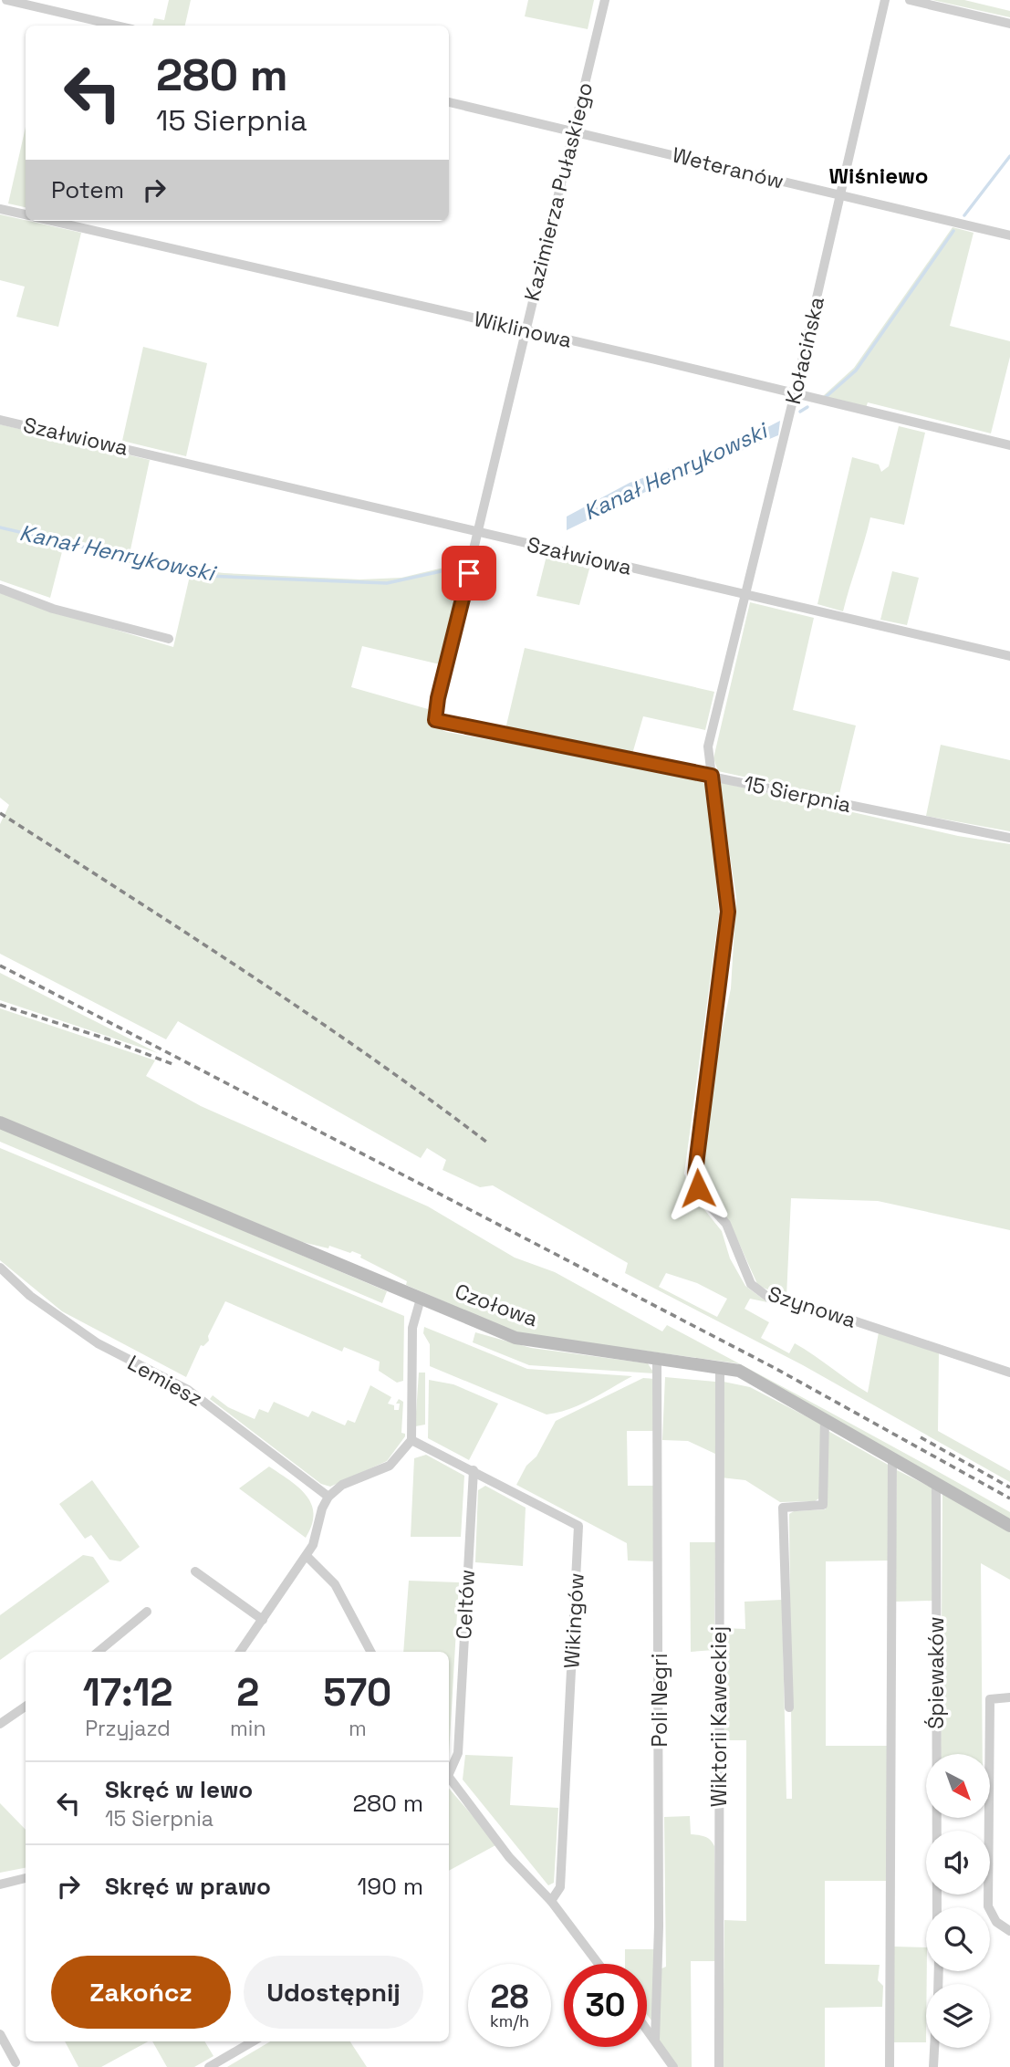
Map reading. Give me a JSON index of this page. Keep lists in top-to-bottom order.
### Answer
{
  "streets": {
    "street": [
      "Weteranów",
      "Kazimierza Pułaskiego",
      "Wiklinowa",
      "Kołacińska",
      "Szałwiowa",
      "15 Sierpnia",
      "Czołowa",
      "Szynowa",
      "Lemiesz",
      "Celtów",
      "Wikingów",
      "Śpiewaków",
      "Poli Negri",
      "Wiktorii Kaweckiej"
    ]
  },
  "crossings": [
    ["Weteranów", "Kazimierza Pułaskiego"],
    ["Weteranów", "Kołacińska"],
    ["Kazimierza Pułaskiego", "Wiklinowa"],
    ["Kazimierza Pułaskiego", "Szałwiowa"],
    ["Kazimierza Pułaskiego", "15 Sierpnia"],
    ["Wiklinowa", "Kołacińska"],
    ["Kołacińska", "Szałwiowa"],
    ["Kołacińska", "15 Sierpnia"],
    ["Kołacińska", "Szynowa"],
    ["15 Sierpnia", "Szynowa"],
    ["Czołowa", "Śpiewaków"],
    ["Czołowa", "Poli Negri"],
    ["Czołowa", "Wiktorii Kaweckiej"],
    ["Celtów", "Wikingów"]
  ],
  "districts": ["Wiśniewo"],
  "water": ["Kanał Henrykowski"],
  "north": "bottom right",
  "page": {
    "turn": ["280 m", "15 Sierpnia"],
    "then": "Potem",
    "eta": [
      "17:12",
      "Przyjazd",
      "2",
      "min",
      "570",
      "m"
    ],
    "list": [
      {
        "name": "Skręć w lewo",
        "note": "15 Sierpnia",
        "value": "280 m"
      },
      {
        "name": "Skręć w prawo",
        "value": "190 m"
      }
    ],
    "buttons": ["Zakończ", "Udostępnij"],
    "speed": "28 km/h",
    "limit": "30"
  }
}
